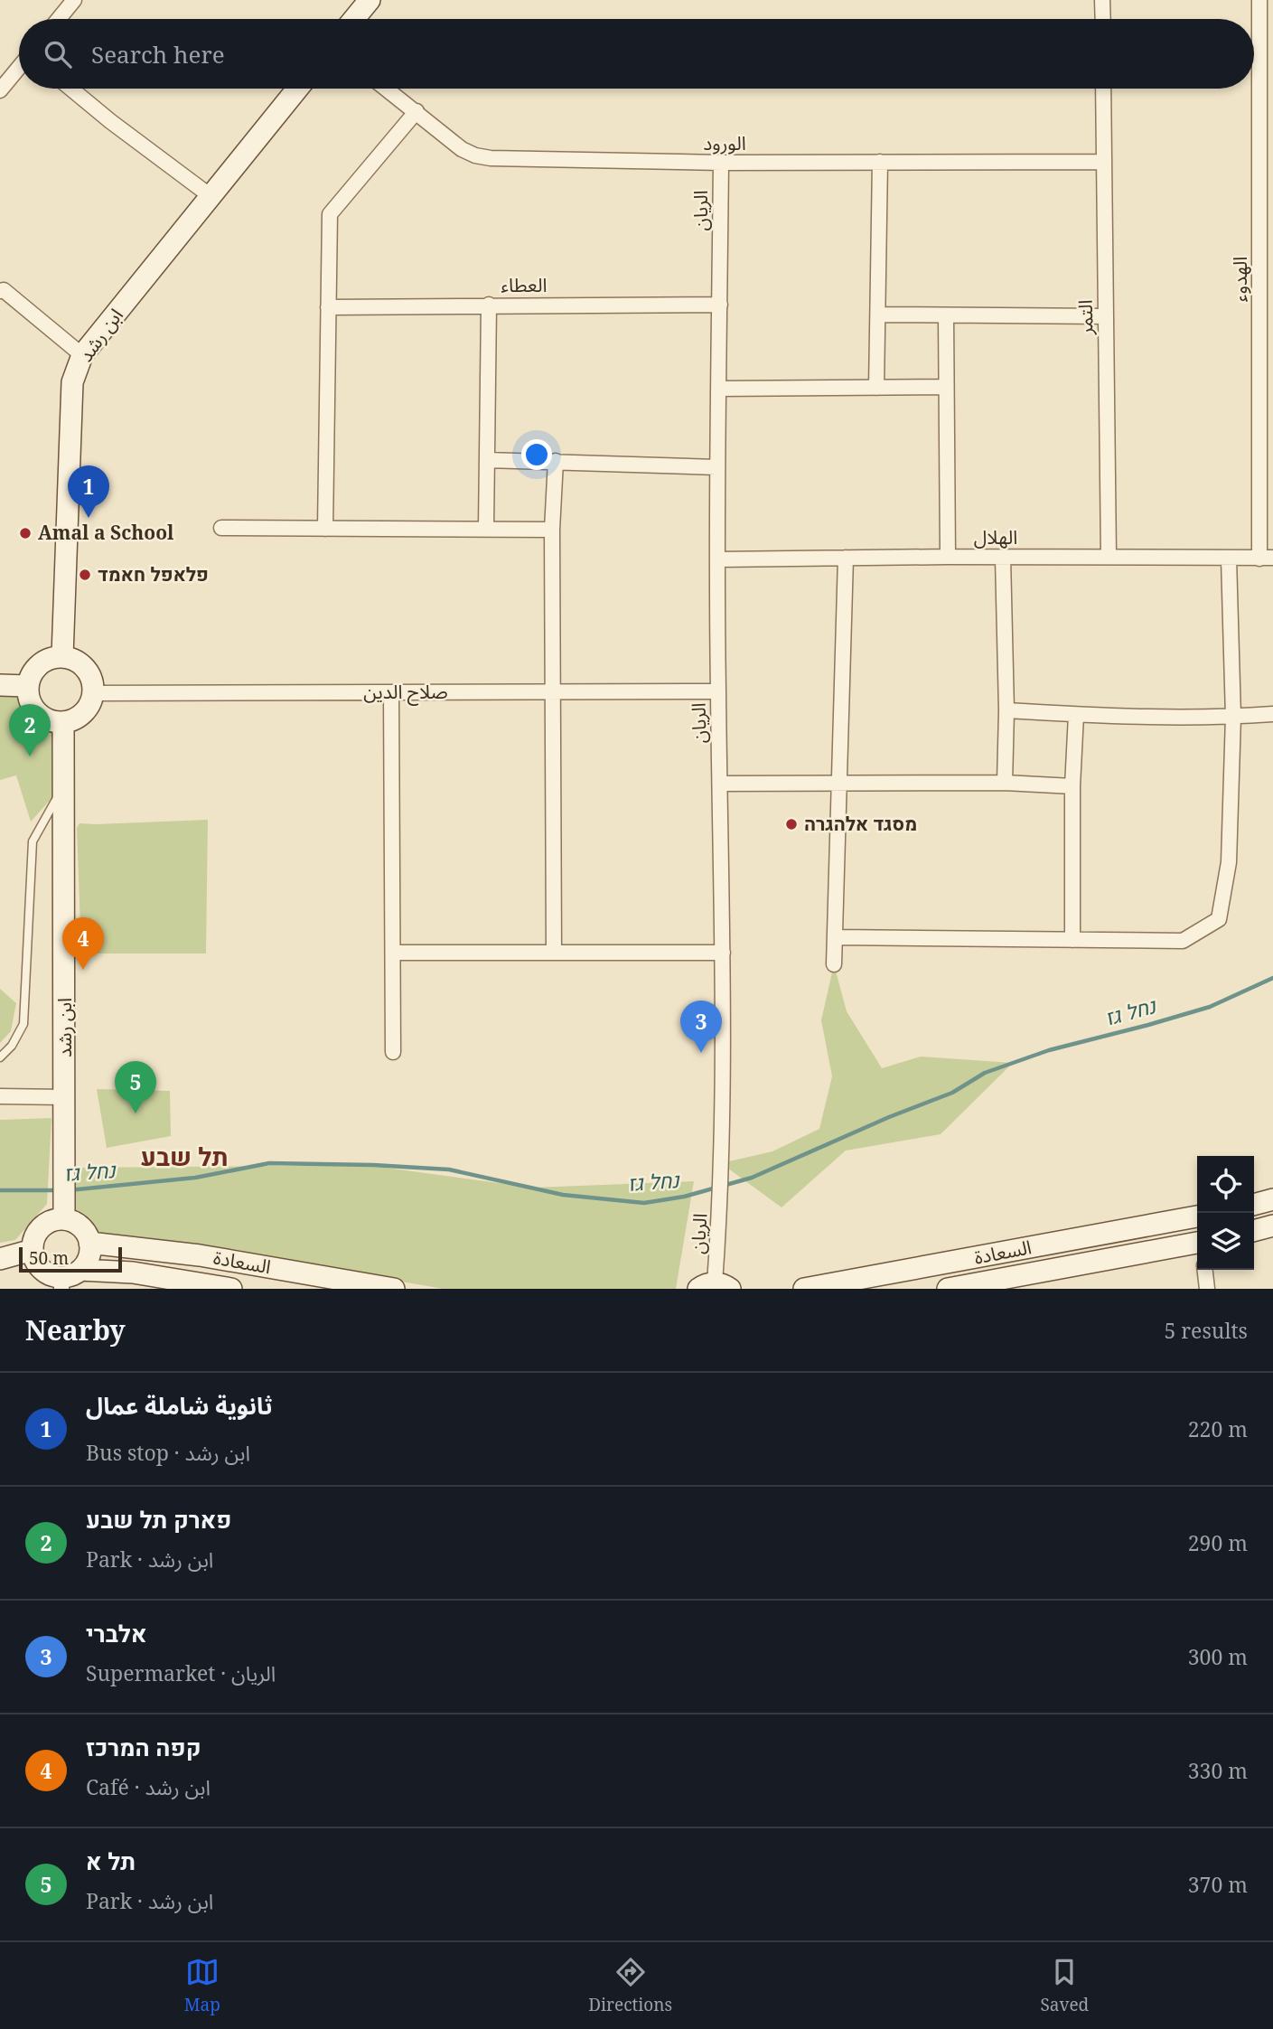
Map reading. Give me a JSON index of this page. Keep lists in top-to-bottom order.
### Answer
{
  "streets": {
    "street": [
      "الورود",
      "الريان",
      "الهدوء",
      "العطاء",
      "التمر",
      "ابن رشد",
      "الهلال",
      "صلاح الدين",
      "السعادة"
    ]
  },
  "crossings": [
    ["الورود", "الريان"],
    ["الورود", "التمر"],
    ["الريان", "العطاء"],
    ["الريان", "الهلال"],
    ["الريان", "صلاح الدين"],
    ["الهدوء", "الهلال"],
    ["التمر", "الهلال"],
    ["ابن رشد", "صلاح الدين"],
    ["ابن رشد", "السعادة"]
  ],
  "districts": ["תל שבע"],
  "water": ["נחל גז"],
  "places": ["Amal a School", "פלאפל חאמד", "מסגד אלהגרה"],
  "scale_bar": "50 m",
  "page": {
    "search": "Search here",
    "pins": [
      "1",
      "2",
      "4",
      "3",
      "5"
    ],
    "scale": "50 m",
    "heading": ["Nearby", "5 results"],
    "list": [
      {
        "mark": "1",
        "name": "ثانوية شاملة عمال",
        "note": "Bus stop · ابن رشد",
        "value": "220 m"
      },
      {
        "mark": "2",
        "name": "פארק תל שבע",
        "note": "Park · ابن رشد",
        "value": "290 m"
      },
      {
        "mark": "3",
        "name": "אלברי",
        "note": "Supermarket · الريان",
        "value": "300 m"
      },
      {
        "mark": "4",
        "name": "קפה המרכז",
        "note": "Café · ابن رشد",
        "value": "330 m"
      },
      {
        "mark": "5",
        "name": "תל א",
        "note": "Park · ابن رشد",
        "value": "370 m"
      }
    ],
    "nav": ["Map", "Directions", "Saved"]
  }
}
